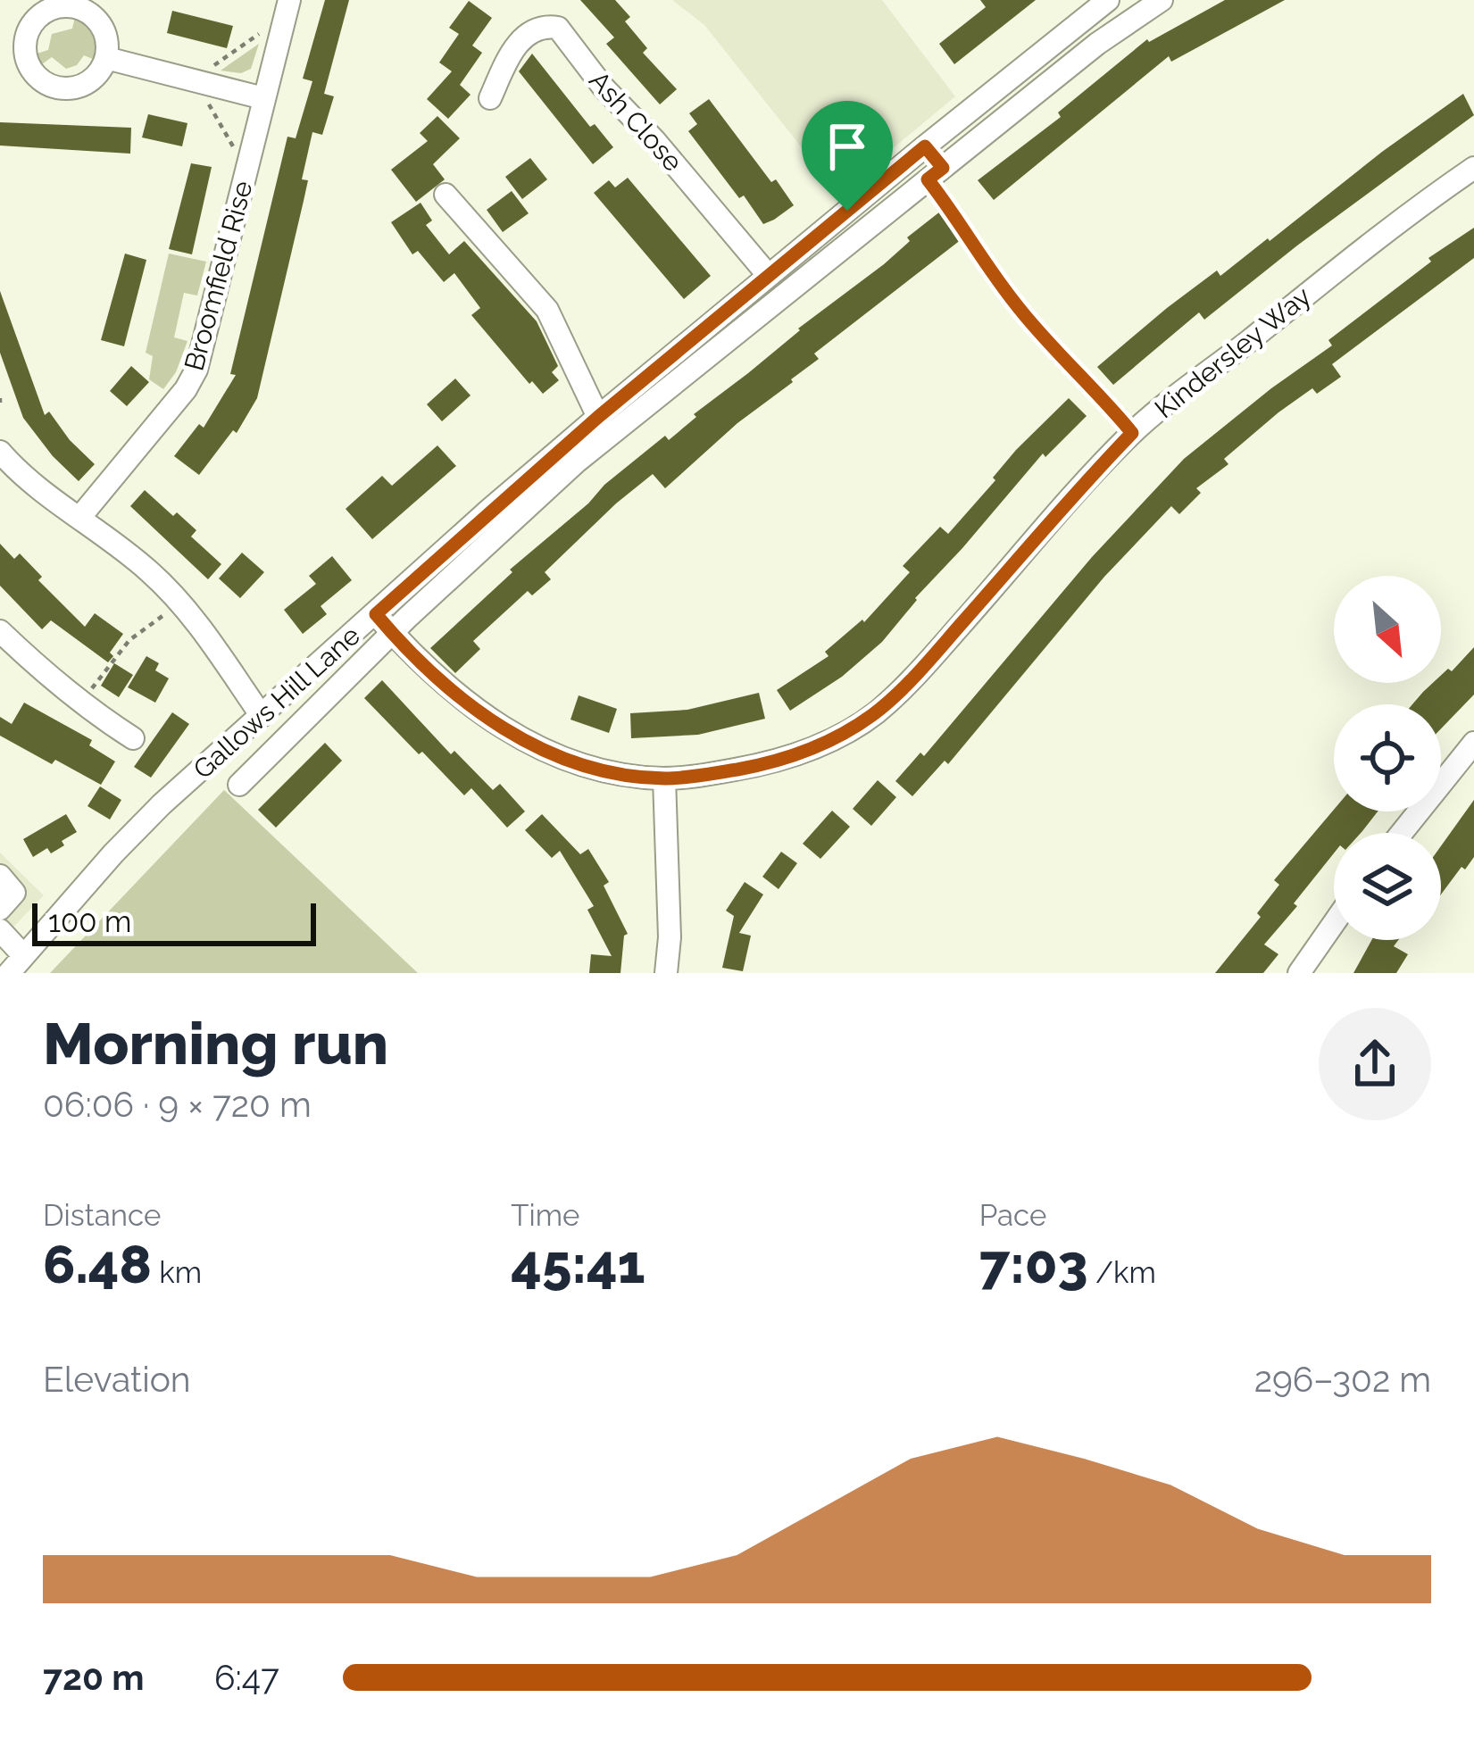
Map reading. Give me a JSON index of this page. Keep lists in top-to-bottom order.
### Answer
{
  "streets": {
    "street": [
      "Ash Close",
      "Broomfield Rise",
      "Kindersley Way",
      "Gallows Hill Lane"
    ]
  },
  "crossings": [
    ["Ash Close", "Gallows Hill Lane"],
    ["Kindersley Way", "Gallows Hill Lane"]
  ],
  "scale_bar": "100 m",
  "north": "bottom right",
  "page": {
    "scale": "100 m",
    "heading": ["Morning run", "06:06 · 9 × 720 m"],
    "stats": [
      ["Distance", "6.48 km"],
      ["Time", "45:41"],
      ["Pace", "7:03 /km"]
    ],
    "chart": ["Elevation", "296–302 m"],
    "list": [
      {
        "name": "720 m",
        "note": "6:47"
      }
    ]
  }
}
